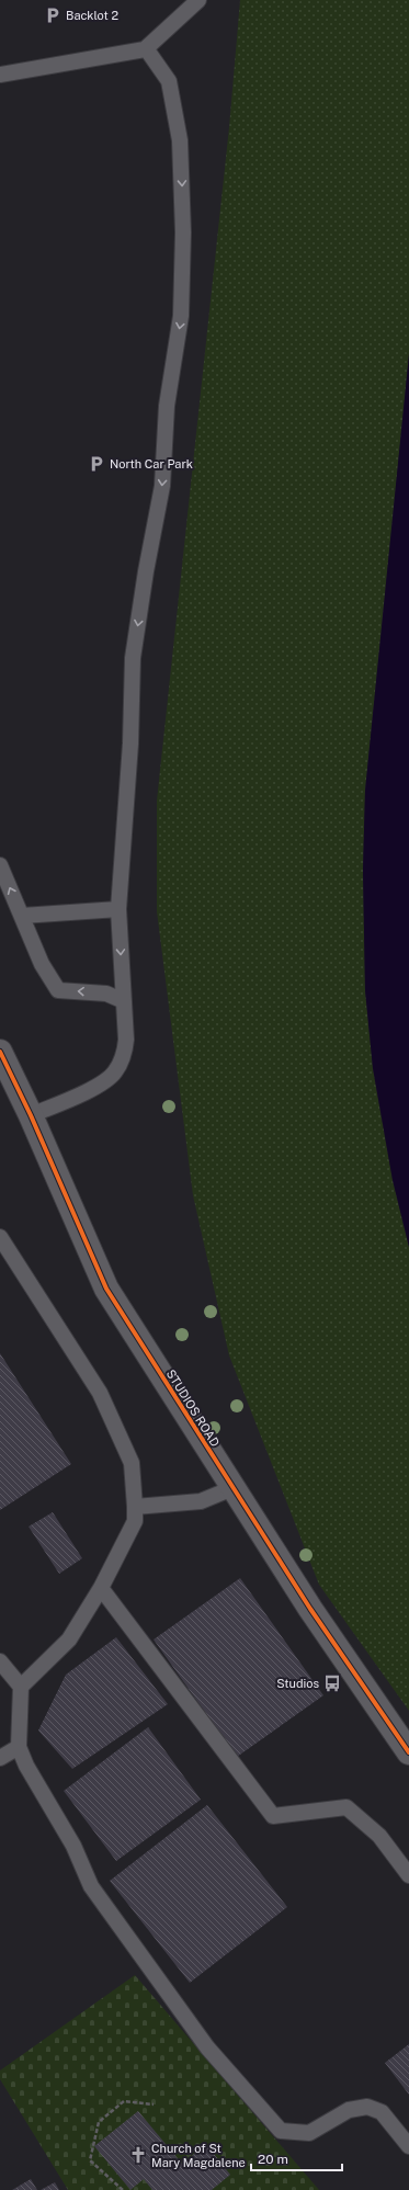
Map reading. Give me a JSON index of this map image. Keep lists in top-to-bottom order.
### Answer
{
  "streets": {
    "street": ["STUDIOS ROAD"]
  },
  "places": {
    "parking": ["Backlot 2", "North Car Park"],
    "bus stop": ["Studios"],
    "church": ["Church of St Mary Magdalene"]
  },
  "scale_bar": "20 m"
}
